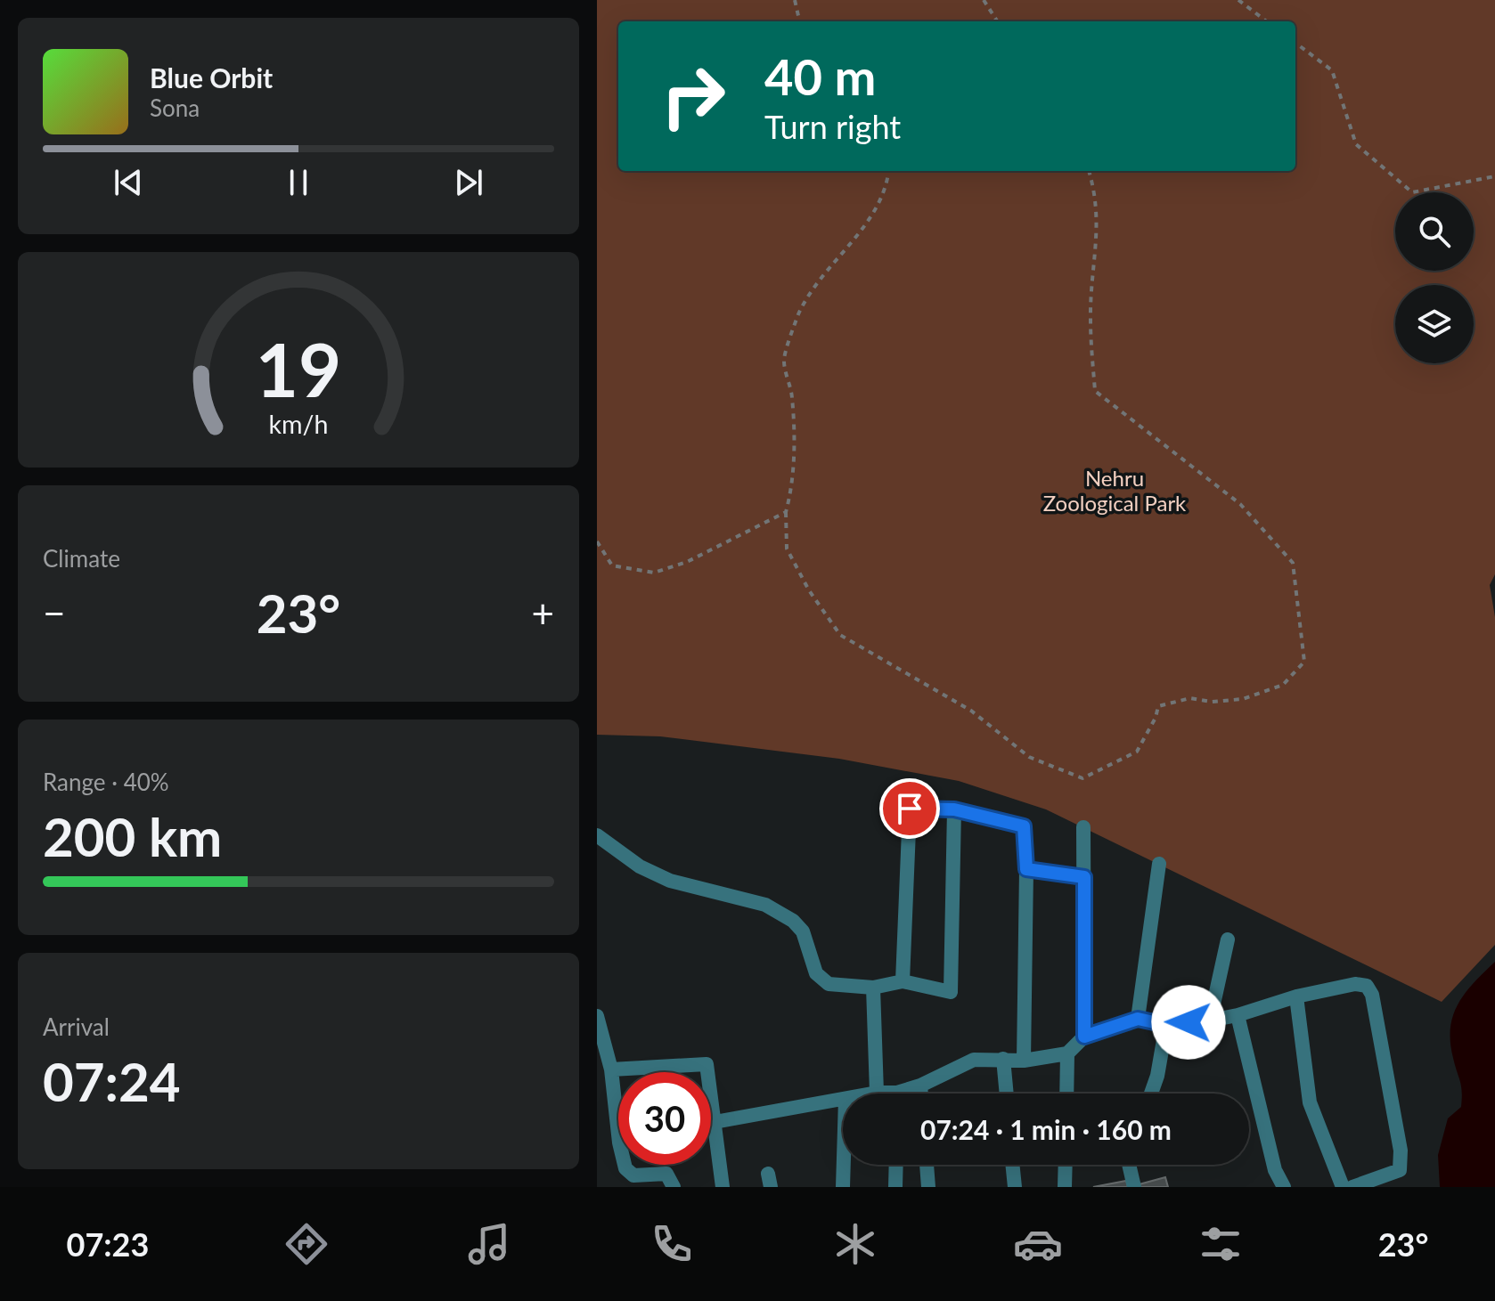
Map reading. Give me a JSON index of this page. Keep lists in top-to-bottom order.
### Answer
{
  "parks": ["Nehru Zoological Park"],
  "page": {
    "turn": ["40 m", "Turn right"],
    "song": ["Blue Orbit", "Sona"],
    "tile": [
      "Climate",
      ["Range · 40%", "200 km"],
      ["Arrival", "07:24"]
    ],
    "heat": ["−", "23°", "+"],
    "limit": "30",
    "trip": "07:24 · 1 min · 160 m",
    "tabs": ["07:23", "23°"],
    "gauge": ["19", "km/h"]
  }
}
